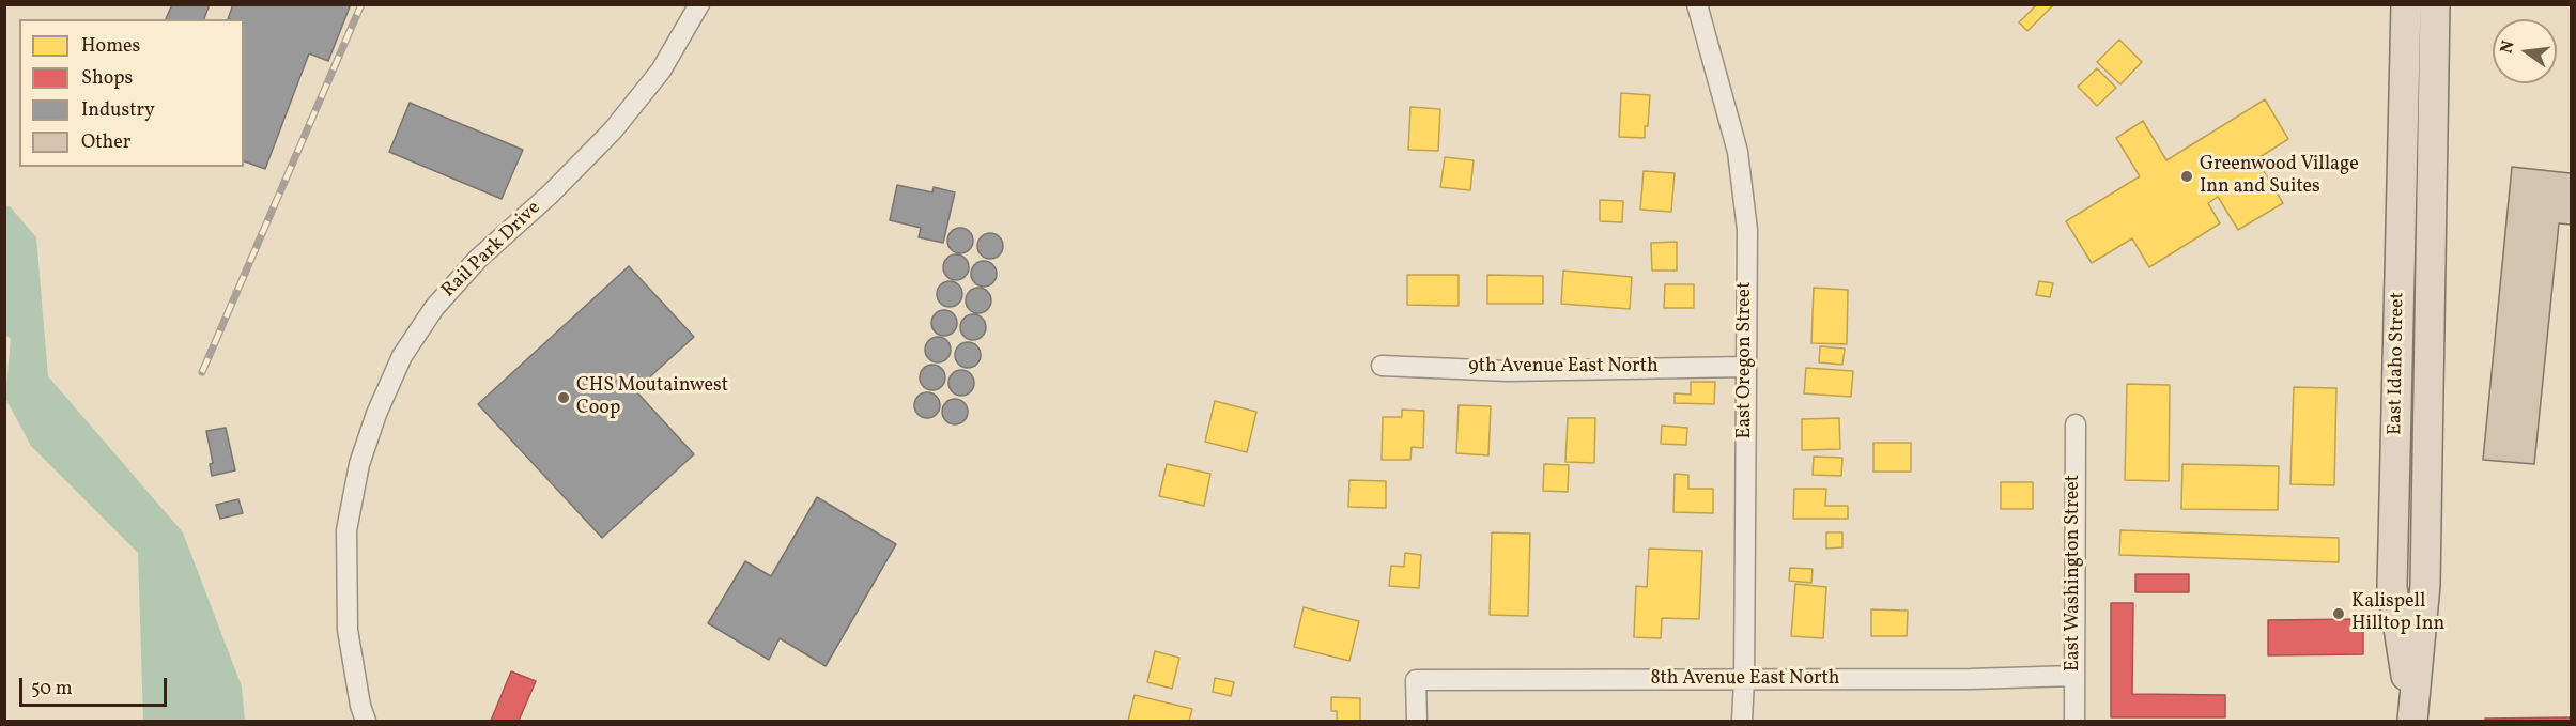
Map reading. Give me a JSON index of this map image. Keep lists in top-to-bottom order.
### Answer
{
  "streets": {
    "highway": ["East Idaho Street"],
    "street": [
      "Rail Park Drive",
      "East Oregon Street",
      "9th Avenue East North",
      "East Washington Street",
      "8th Avenue East North"
    ]
  },
  "crossings": [
    ["East Oregon Street", "9th Avenue East North"],
    ["East Oregon Street", "8th Avenue East North"],
    ["East Washington Street", "8th Avenue East North"]
  ],
  "places": ["Greenwood Village Inn and Suites", "CHS Moutainwest Coop", "Kalispell Hilltop Inn"],
  "legend": [
    "Homes",
    "Shops",
    "Industry",
    "Other"
  ],
  "scale_bar": "50 m",
  "north": "left"
}
